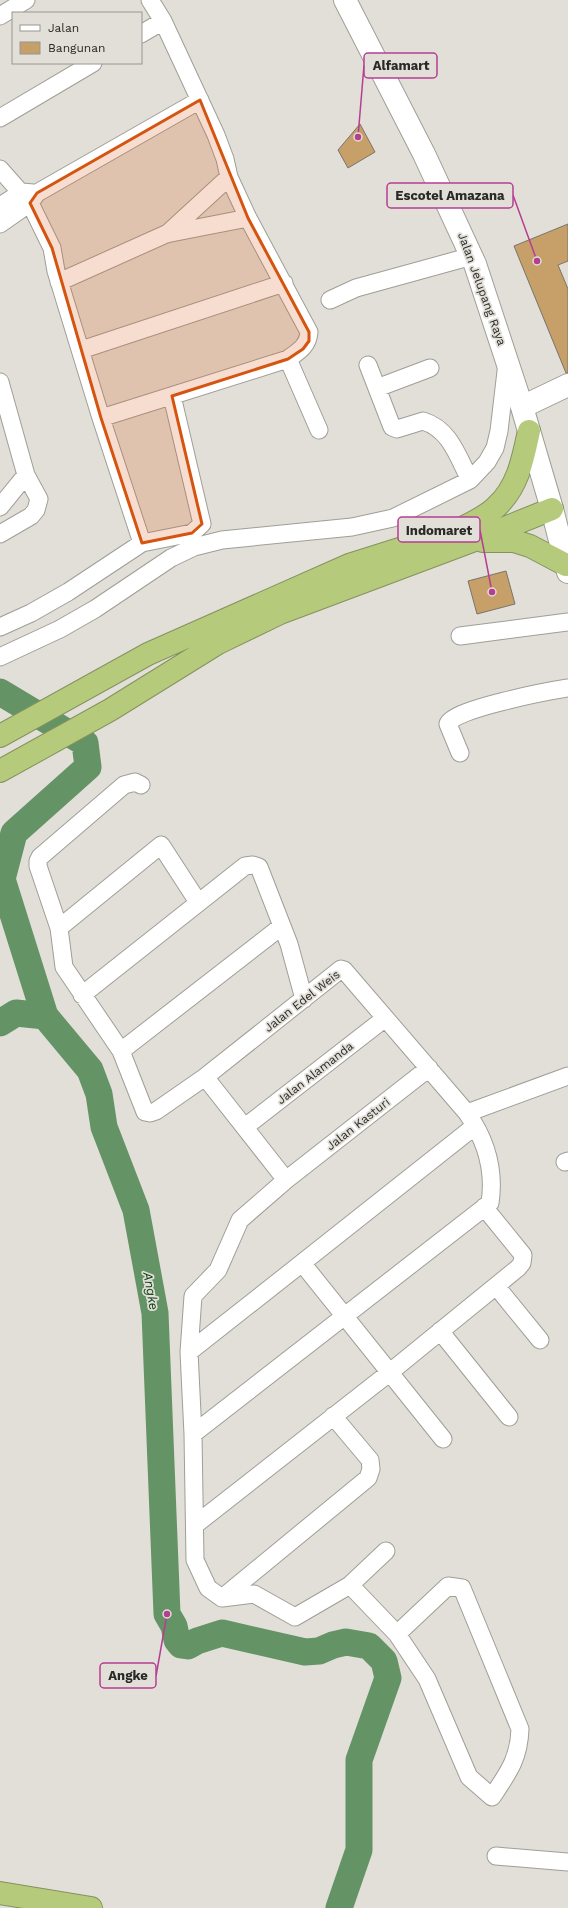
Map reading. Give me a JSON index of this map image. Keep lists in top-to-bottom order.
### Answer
{
  "streets": {
    "street": [
      "Jalan Jelupang Raya",
      "Jalan Edel Weis",
      "Jalan Alamanda",
      "Jalan Kasturi"
    ]
  },
  "crossings": [
    ["Jalan Edel Weis", "Jalan Alamanda"],
    ["Jalan Edel Weis", "Jalan Kasturi"]
  ],
  "water": ["Angke"],
  "places": [
    "Alfamart",
    "Escotel Amazana",
    "Indomaret",
    "Angke"
  ],
  "legend": ["Jalan", "Bangunan"]
}
